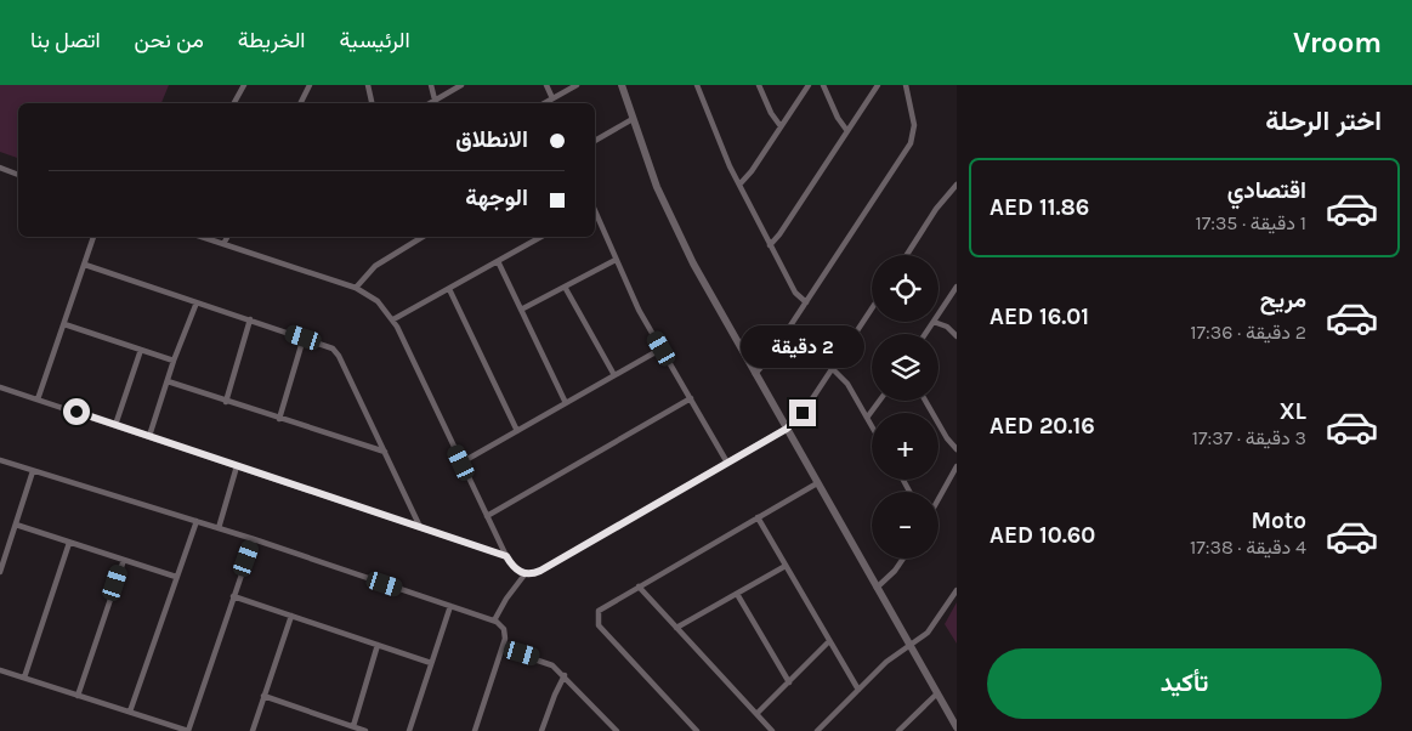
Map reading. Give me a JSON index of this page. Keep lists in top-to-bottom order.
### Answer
{
  "page": {
    "header": "Vroom",
    "nav": [
      "الرئيسية",
      "الخريطة",
      "من نحن",
      "اتصل بنا"
    ],
    "heading": "اختر الرحلة",
    "banner": ["الانطلاق", "الوجهة"],
    "list": [
      {
        "name": "اقتصادي",
        "note": "1 دقيقة · 17:35",
        "value": "AED 11.86"
      },
      {
        "name": "مريح",
        "note": "2 دقيقة · 17:36",
        "value": "AED 16.01"
      },
      {
        "name": "XL",
        "note": "3 دقيقة · 17:37",
        "value": "AED 20.16"
      },
      {
        "name": "Moto",
        "note": "4 دقيقة · 17:38",
        "value": "AED 10.60"
      }
    ],
    "map_buttons": ["+", "−"],
    "bubble": "2 دقيقة",
    "buttons": "تأكيد"
  }
}
